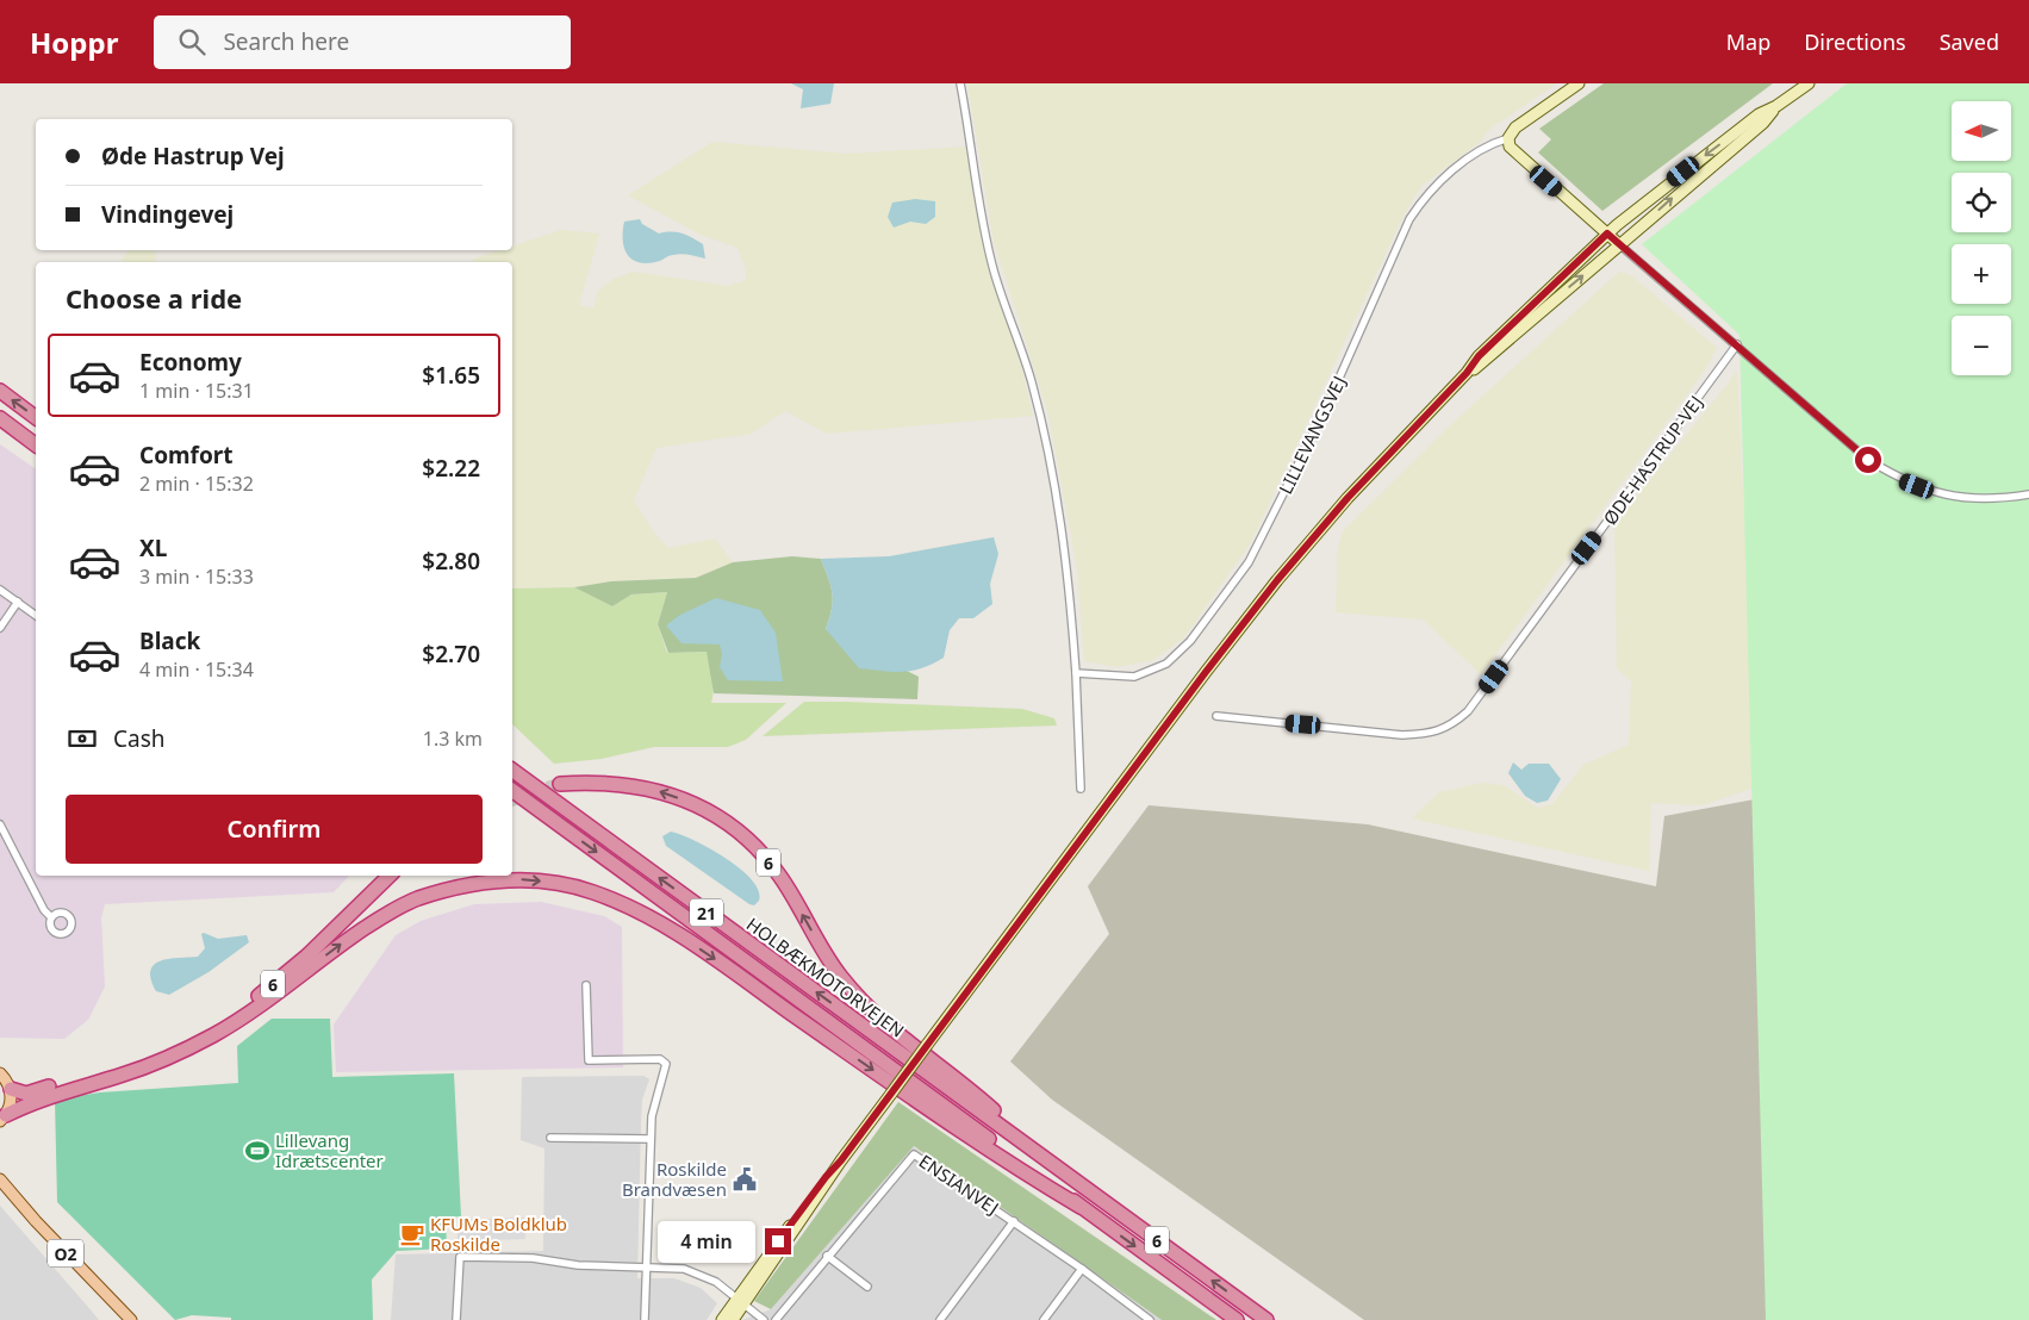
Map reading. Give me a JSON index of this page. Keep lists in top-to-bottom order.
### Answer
{
  "streets": {
    "highway": ["6", "21", "HOLBÆKMOTORVEJEN"],
    "main road": ["O2"],
    "street": ["LILLEVANGSVEJ", "ØDE-HASTRUP-VEJ", "ENSIANVEJ"]
  },
  "crossings": [
    ["6", "HOLBÆKMOTORVEJEN"]
  ],
  "places": {
    "sports": ["Lillevang Idrætscenter"],
    "public building": ["Roskilde Brandvæsen"],
    "cafe": ["KFUMs Boldklub Roskilde"]
  },
  "north": "left",
  "page": {
    "header": "Hoppr",
    "search": "Search here",
    "nav": ["Map", "Directions", "Saved"],
    "map_buttons": ["+", "−"],
    "banner": ["Øde Hastrup Vej", "Vindingevej"],
    "heading": "Choose a ride",
    "list": [
      {
        "name": "Economy",
        "note": "1 min · 15:31",
        "value": "$1.65"
      },
      {
        "name": "Comfort",
        "note": "2 min · 15:32",
        "value": "$2.22"
      },
      {
        "name": "XL",
        "note": "3 min · 15:33",
        "value": "$2.80"
      },
      {
        "name": "Black",
        "note": "4 min · 15:34",
        "value": "$2.70"
      }
    ],
    "pay": ["Cash", "1.3 km"],
    "buttons": "Confirm",
    "bubble": "4 min"
  }
}
